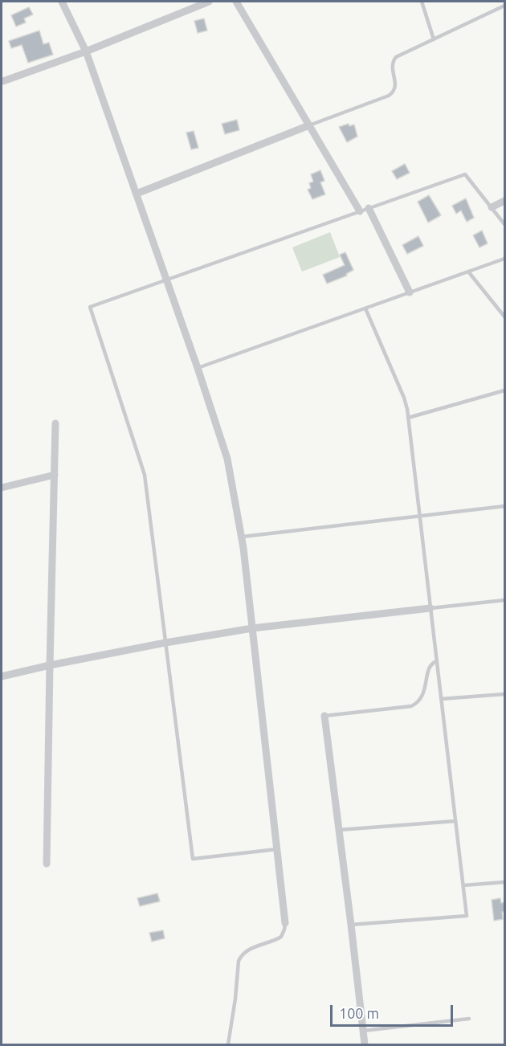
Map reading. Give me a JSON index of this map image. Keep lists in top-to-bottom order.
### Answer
{
  "scale_bar": "100 m"
}
